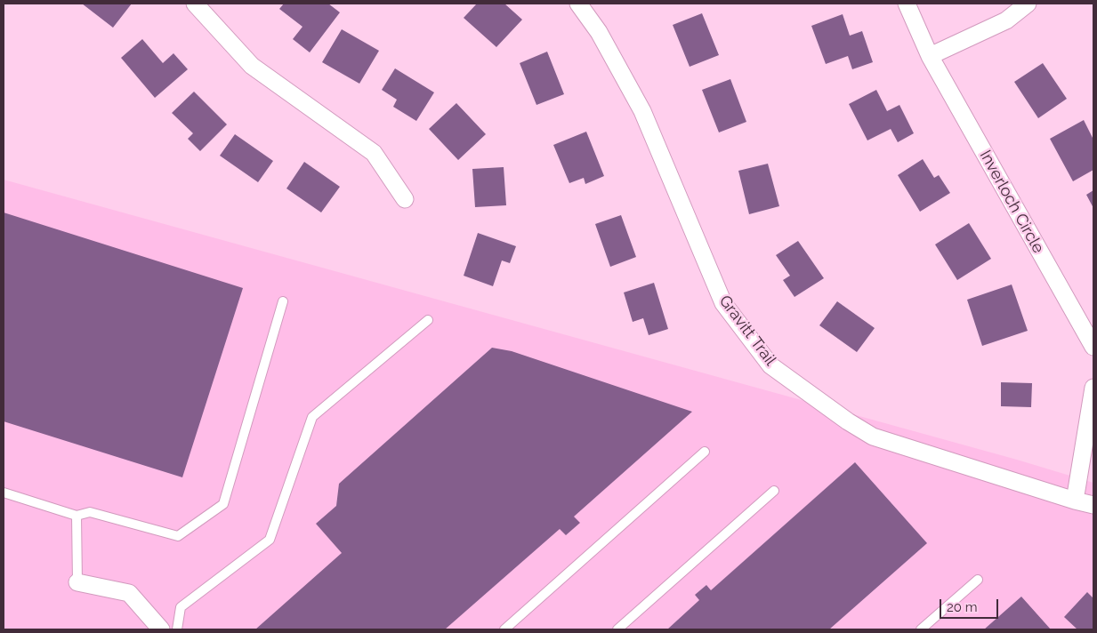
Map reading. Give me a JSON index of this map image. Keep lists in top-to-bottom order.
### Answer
{
  "streets": {
    "street": ["Inverloch Circle", "Gravitt Trail"]
  },
  "scale_bar": "20 m"
}
